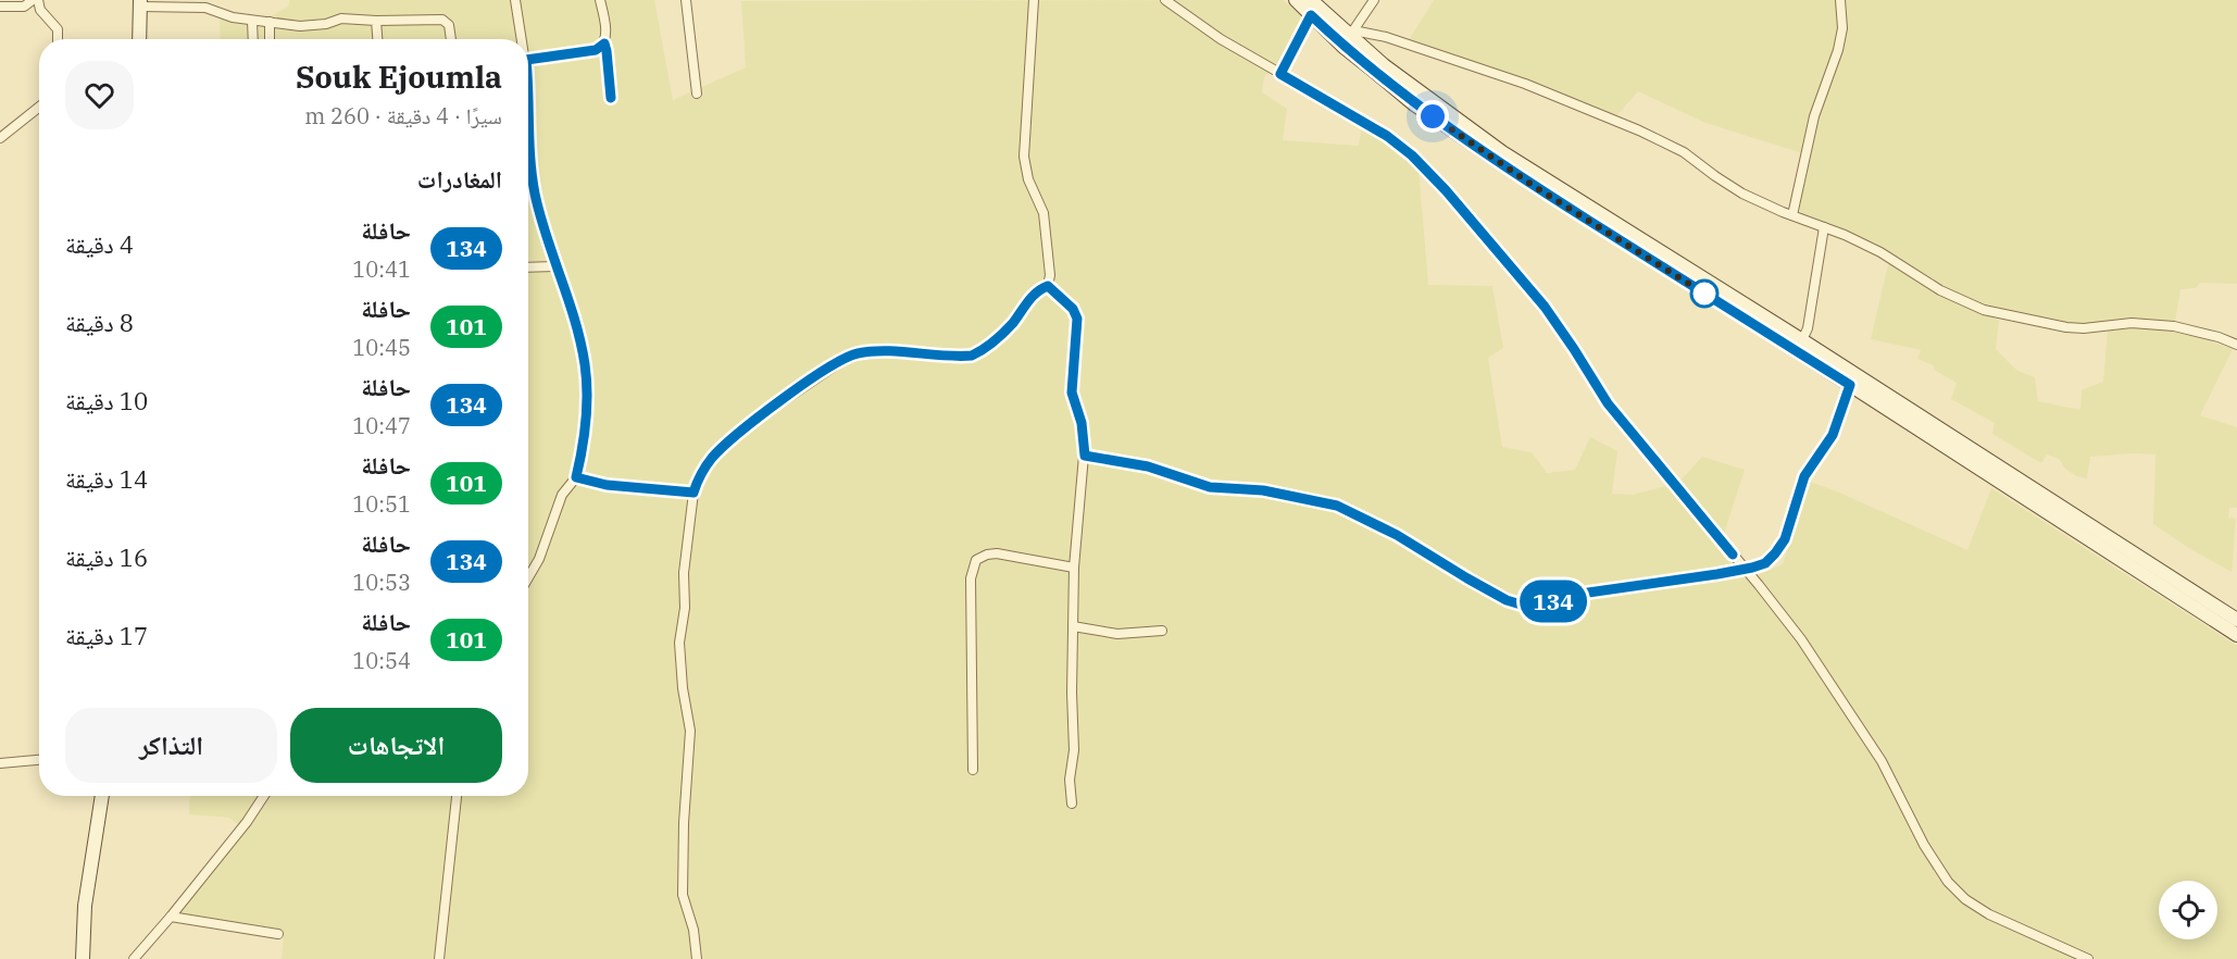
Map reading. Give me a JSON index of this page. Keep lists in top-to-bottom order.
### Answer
{
  "lines": ["bus line 134"],
  "page": {
    "on_map": "134",
    "heading": [
      ["Souk Ejoumla", "سيرًا · 4 دقيقة · 260 m"],
      "المغادرات"
    ],
    "list": [
      {
        "mark": "134",
        "name": "حافلة",
        "note": "10:41",
        "value": "4 دقيقة"
      },
      {
        "mark": "101",
        "name": "حافلة",
        "note": "10:45",
        "value": "8 دقيقة"
      },
      {
        "mark": "134",
        "name": "حافلة",
        "note": "10:47",
        "value": "10 دقيقة"
      },
      {
        "mark": "101",
        "name": "حافلة",
        "note": "10:51",
        "value": "14 دقيقة"
      },
      {
        "mark": "134",
        "name": "حافلة",
        "note": "10:53",
        "value": "16 دقيقة"
      },
      {
        "mark": "101",
        "name": "حافلة",
        "note": "10:54",
        "value": "17 دقيقة"
      }
    ],
    "buttons": ["الاتجاهات", "التذاكر"]
  }
}
